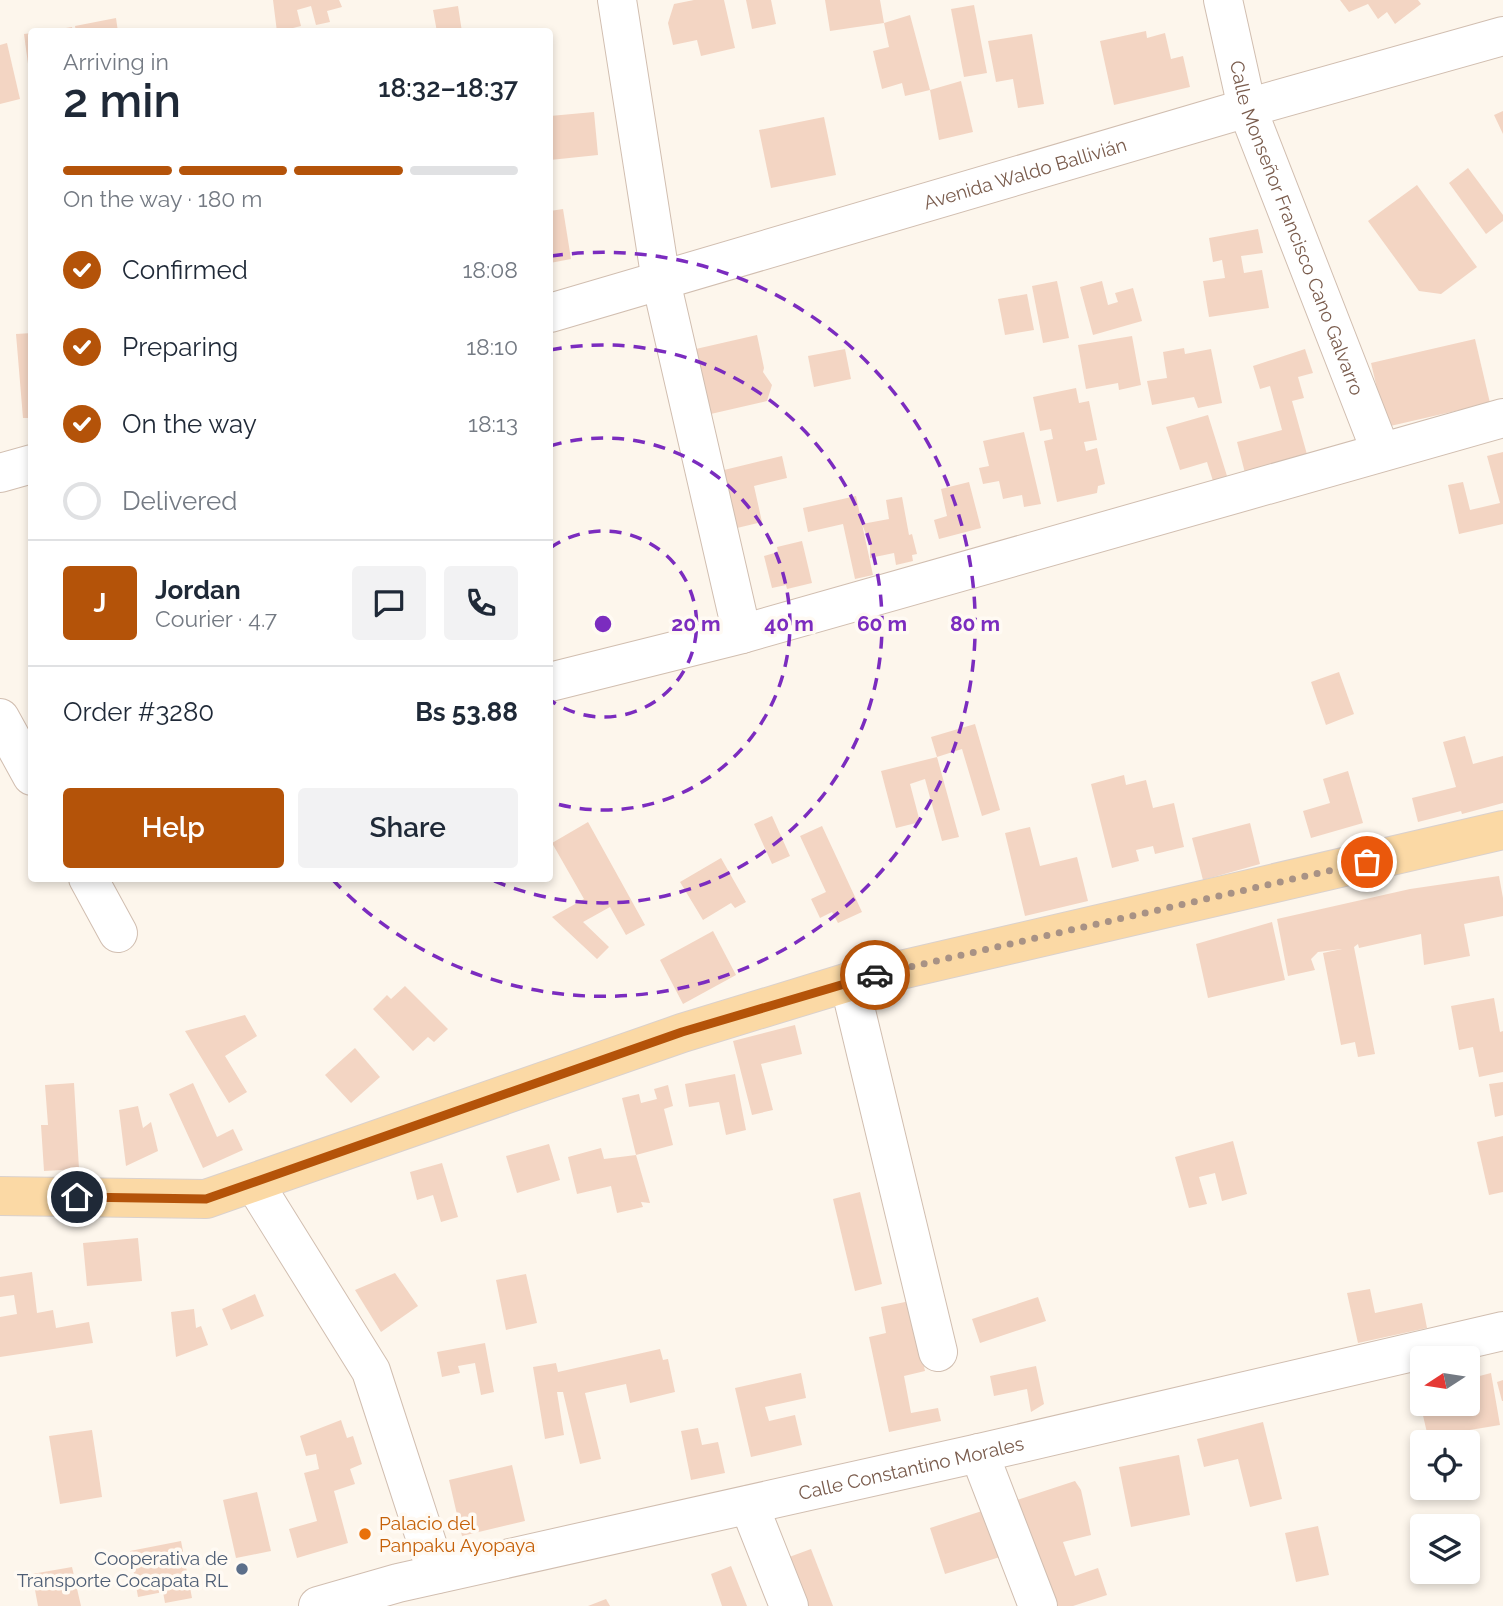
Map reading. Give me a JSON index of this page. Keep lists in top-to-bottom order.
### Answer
{
  "streets": {
    "street": ["Avenida Waldo Ballivián", "Calle Monseñor Francisco Cano Galvarro", "Calle Constantino Morales"]
  },
  "crossings": [
    ["Avenida Waldo Ballivián", "Calle Monseñor Francisco Cano Galvarro"]
  ],
  "places": ["Palacio del Panpaku Ayopaya", "Cooperativa de Transporte Cocapata RL"],
  "north": "left",
  "page": {
    "heading": ["2 min", "Arriving in", "18:32–18:37"],
    "panel": [
      "Jordan",
      "Courier · 4.7",
      "Order #3280",
      "Bs 53.88"
    ],
    "bar": "On the way · 180 m",
    "list": [
      ["Confirmed", "18:08"],
      ["Preparing", "18:10"],
      ["On the way", "18:13"],
      "Delivered"
    ],
    "round": "J",
    "buttons": ["Help", "Share"]
  },
  "rings": [
    "20 m",
    "40 m",
    "60 m",
    "80 m"
  ]
}
